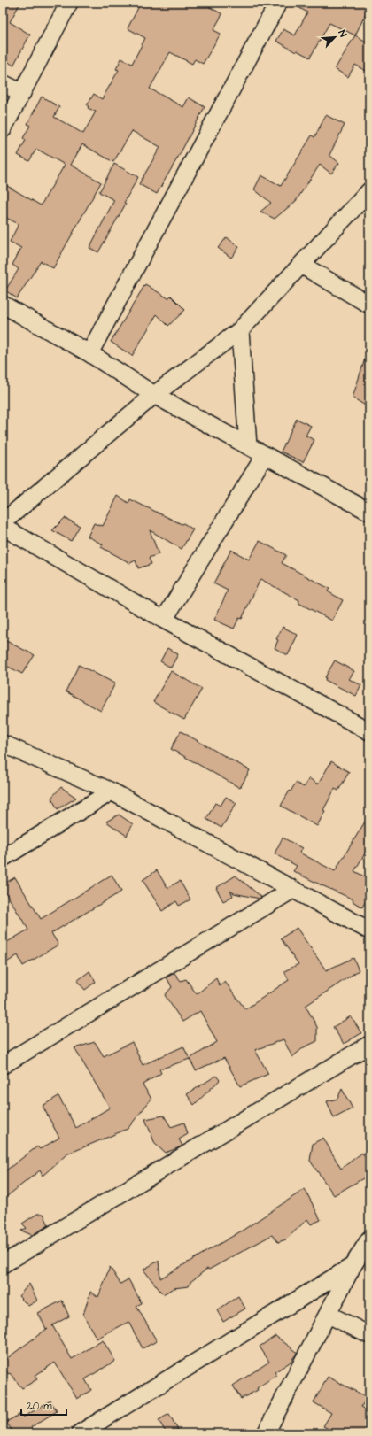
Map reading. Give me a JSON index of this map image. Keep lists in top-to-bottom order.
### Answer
{
  "scale_bar": "20 m",
  "north": "top right"
}
